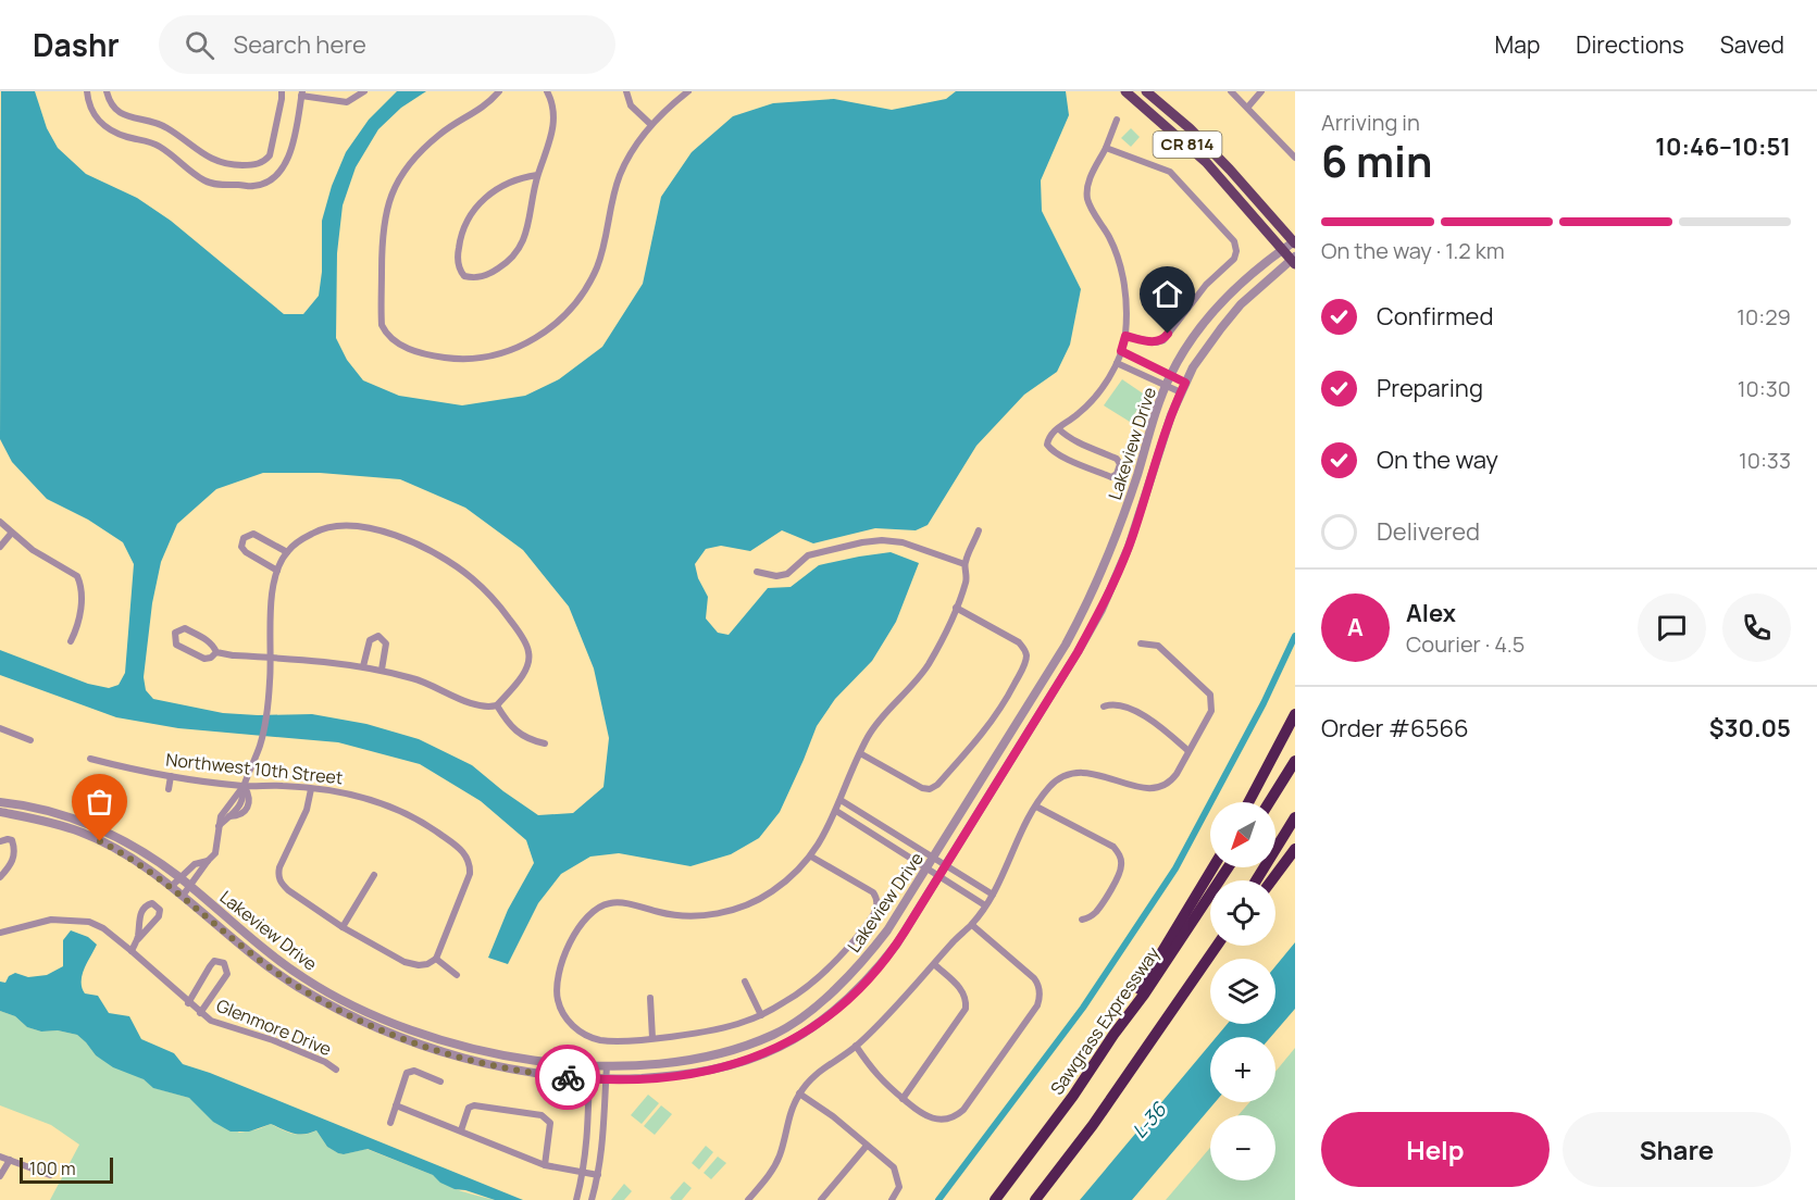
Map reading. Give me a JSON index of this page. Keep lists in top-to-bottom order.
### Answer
{
  "streets": {
    "highway": ["Sawgrass Expressway"],
    "main road": ["CR 814"],
    "street": ["Lakeview Drive", "Northwest 10th Street", "Glenmore Drive"]
  },
  "crossings": [
    ["CR 814", "Lakeview Drive"]
  ],
  "water": ["L-36"],
  "scale_bar": "100 m",
  "north": "bottom left",
  "page": {
    "header": "Dashr",
    "search": "Search here",
    "nav": ["Map", "Directions", "Saved"],
    "heading": ["6 min", "Arriving in", "10:46–10:51"],
    "panel": [
      "Alex",
      "Courier · 4.5",
      "Order #6566",
      "$30.05"
    ],
    "bar": "On the way · 1.2 km",
    "list": [
      ["Confirmed", "10:29"],
      ["Preparing", "10:30"],
      ["On the way", "10:33"],
      "Delivered"
    ],
    "round": "A",
    "map_buttons": ["+", "−"],
    "buttons": ["Help", "Share"],
    "scale": "100 m"
  }
}
